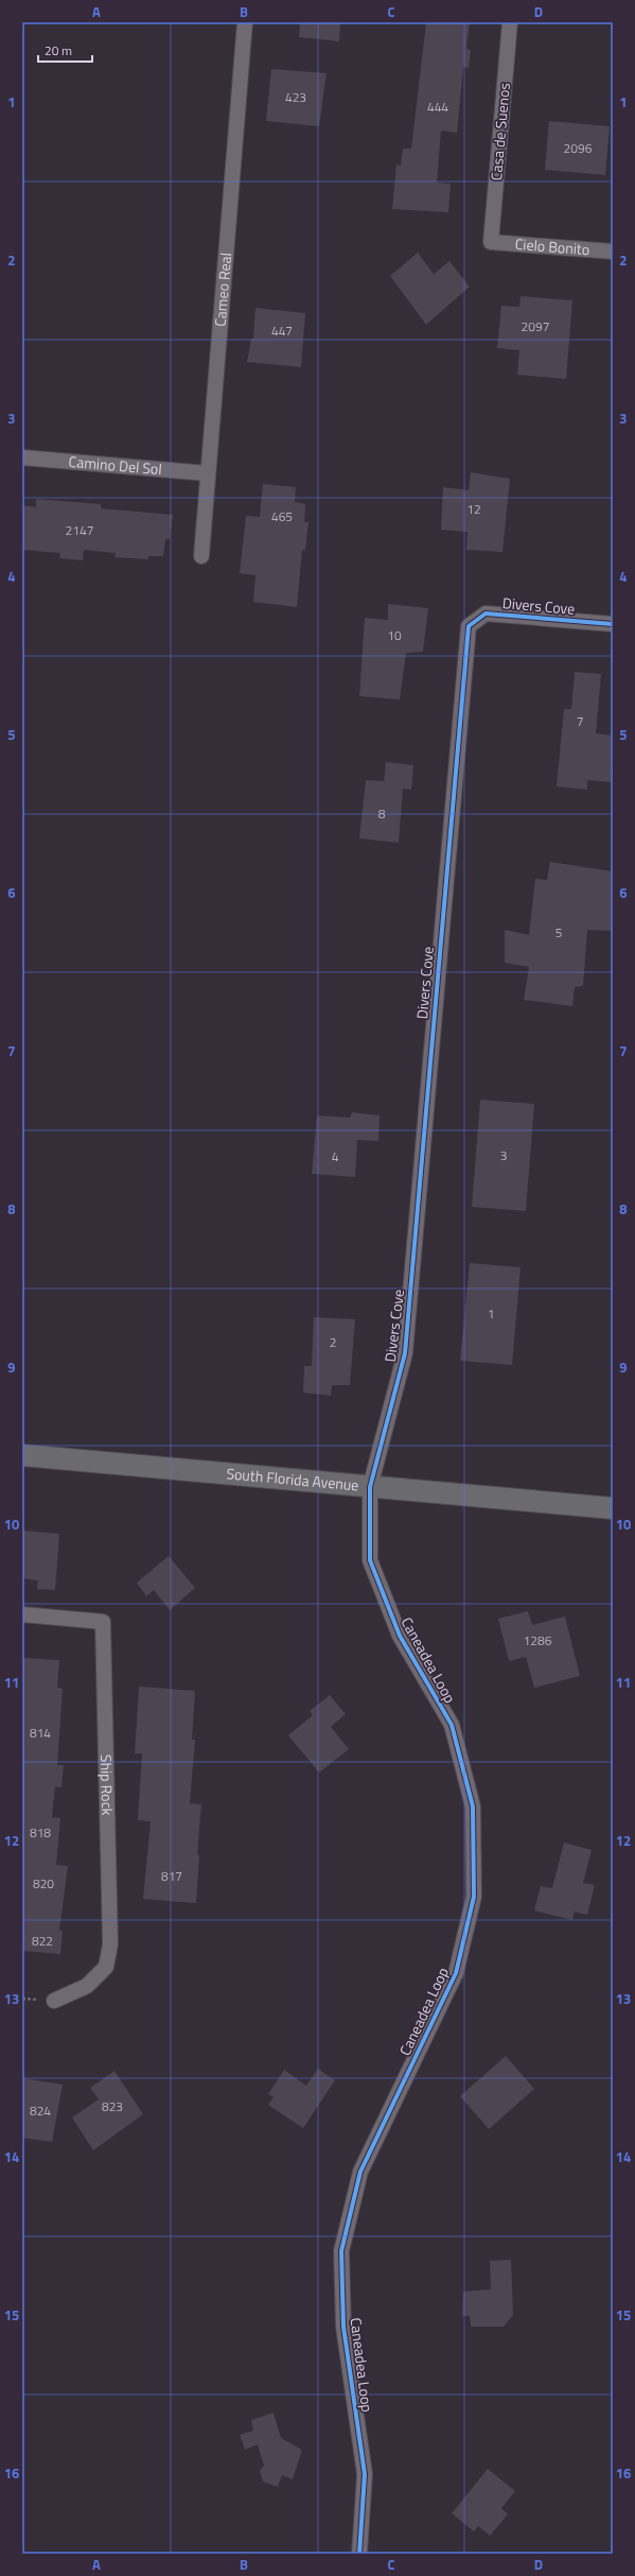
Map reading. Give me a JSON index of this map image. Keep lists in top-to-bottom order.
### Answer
{
  "streets": {
    "main road": ["South Florida Avenue"],
    "street": [
      "Casa de Suenos",
      "Cielo Bonito",
      "Cameo Real",
      "Camino Del Sol",
      "Divers Cove",
      "Caneadea Loop",
      "Ship Rock"
    ]
  },
  "crossings": [
    ["Casa de Suenos", "Cielo Bonito"],
    ["Cameo Real", "Camino Del Sol"],
    ["Divers Cove", "South Florida Avenue"],
    ["Divers Cove", "Caneadea Loop"],
    ["South Florida Avenue", "Caneadea Loop"]
  ],
  "house_numbers": [
    "423",
    "444",
    "2096",
    "2097",
    "447",
    "12",
    "465",
    "2147",
    "10",
    "7",
    "8",
    "5",
    "3",
    "4",
    "1",
    "2",
    "1286",
    "814",
    "818",
    "817",
    "820",
    "822",
    "823",
    "824"
  ],
  "scale_bar": "20 m",
  "grid": {
    "columns": [
      "A",
      "B",
      "C",
      "D"
    ],
    "rows": [
      "1",
      "2",
      "3",
      "4",
      "5",
      "6",
      "7",
      "8",
      "9",
      "10",
      "11",
      "12",
      "13",
      "14",
      "15",
      "16"
    ]
  }
}
